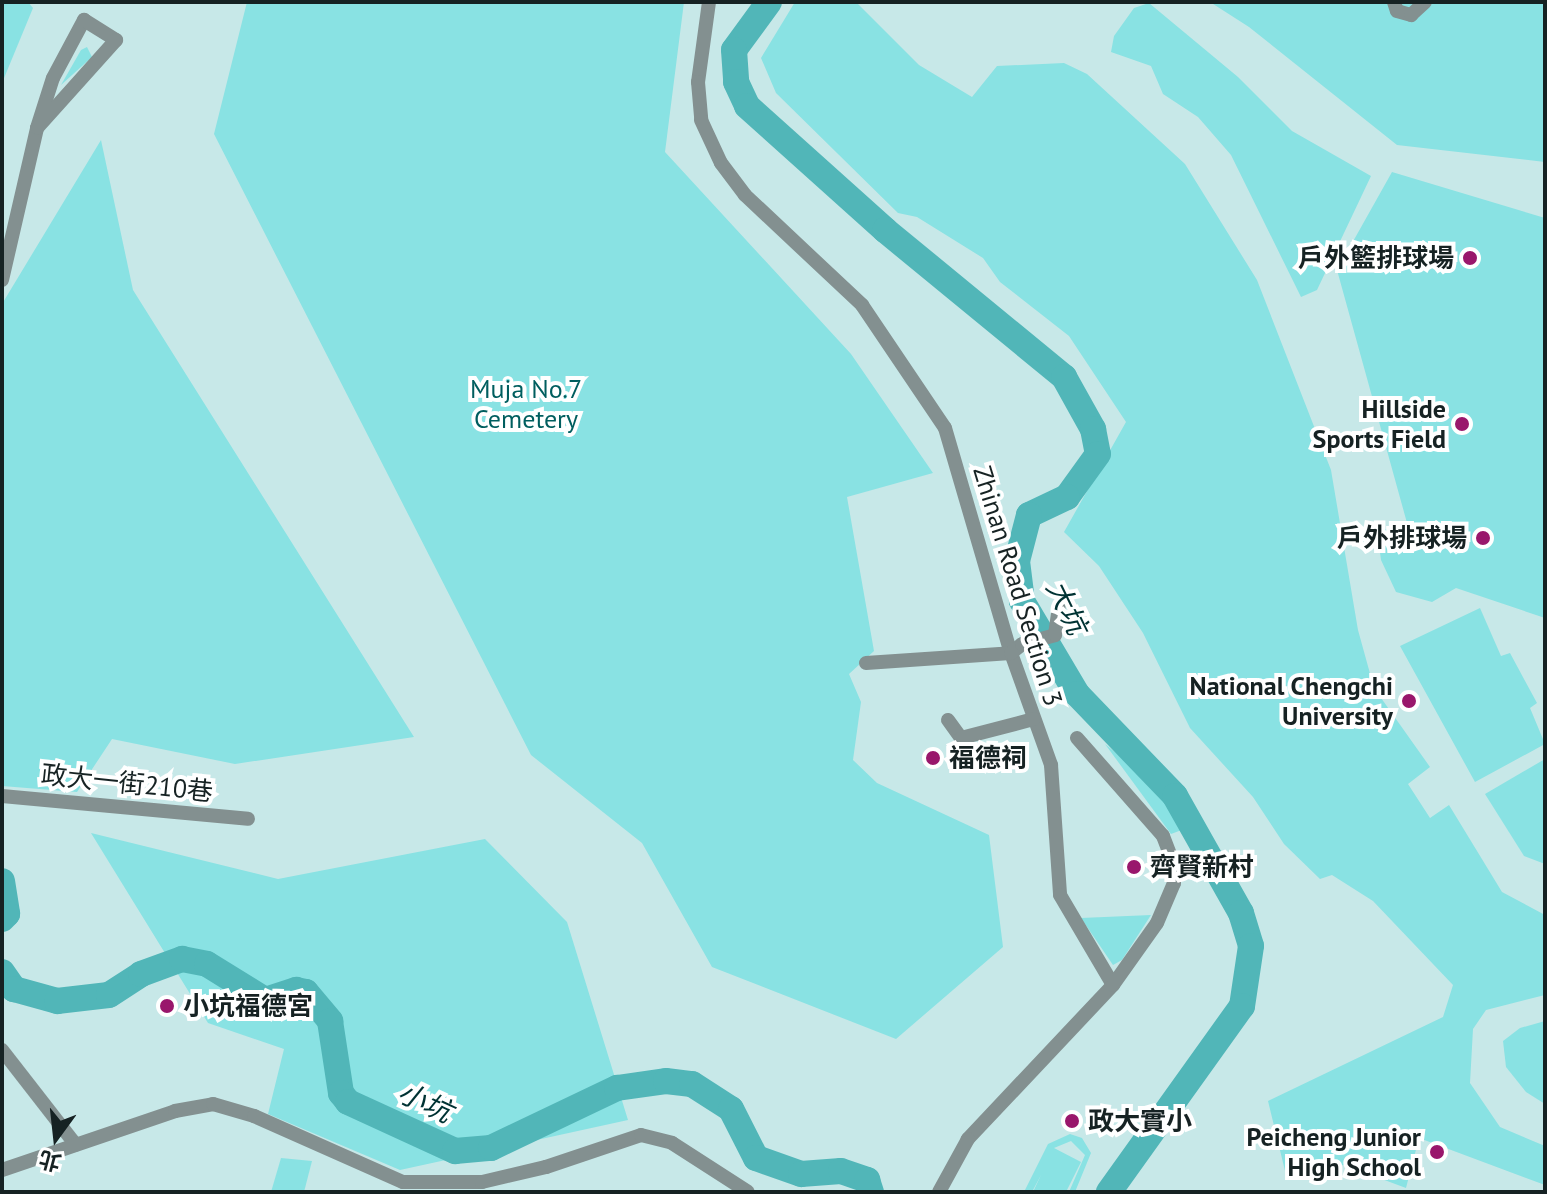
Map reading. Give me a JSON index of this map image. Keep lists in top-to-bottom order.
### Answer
{
  "streets": {
    "street": ["Zhinan Road Section 3", "政大一街210巷"]
  },
  "water": ["大坑", "小坑"],
  "parks": ["Muja No.7 Cemetery"],
  "places": [
    "戶外籃排球場",
    "Hillside Sports Field",
    "戶外排球場",
    "National Chengchi University",
    "福德祠",
    "齊賢新村",
    "小坑福德宮",
    "政大實小",
    "Peicheng Junior High School"
  ],
  "north": "bottom"
}
